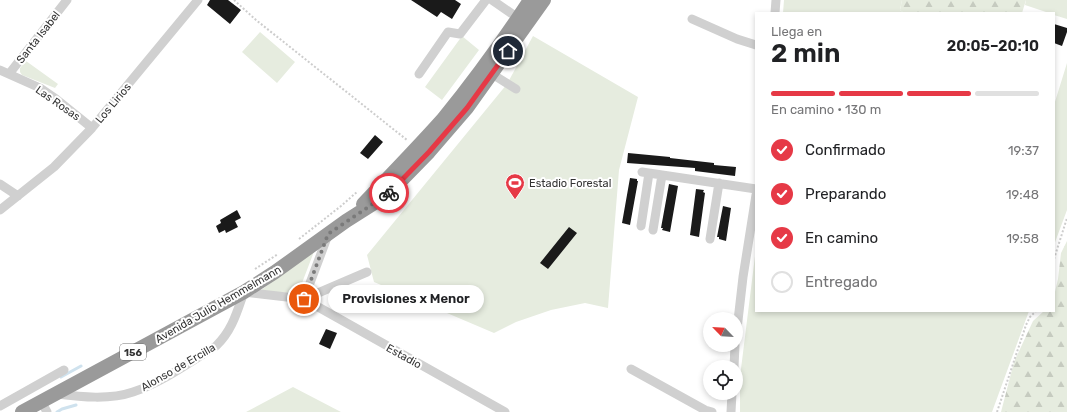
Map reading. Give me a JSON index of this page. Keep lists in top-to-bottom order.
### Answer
{
  "streets": {
    "highway": ["Avenida Julio Hemmelmann", "156"],
    "street": [
      "Santa Isabel",
      "Las Rosas",
      "Los Lirios",
      "Estadio",
      "Alonso de Ercilla"
    ]
  },
  "crossings": [
    ["Santa Isabel", "Las Rosas"],
    ["Las Rosas", "Los Lirios"],
    ["Avenida Julio Hemmelmann", "Estadio"],
    ["Avenida Julio Hemmelmann", "Alonso de Ercilla"],
    ["Estadio", "Alonso de Ercilla"]
  ],
  "places": {
    "sports": ["Estadio Forestal"],
    "other": ["Provisiones x Menor"]
  },
  "north": "top left",
  "page": {
    "heading": ["2 min", "Llega en", "20:05–20:10"],
    "bar": "En camino · 130 m",
    "list": [
      ["Confirmado", "19:37"],
      ["Preparando", "19:48"],
      ["En camino", "19:58"],
      "Entregado"
    ],
    "bubble": "Provisiones x Menor"
  }
}
